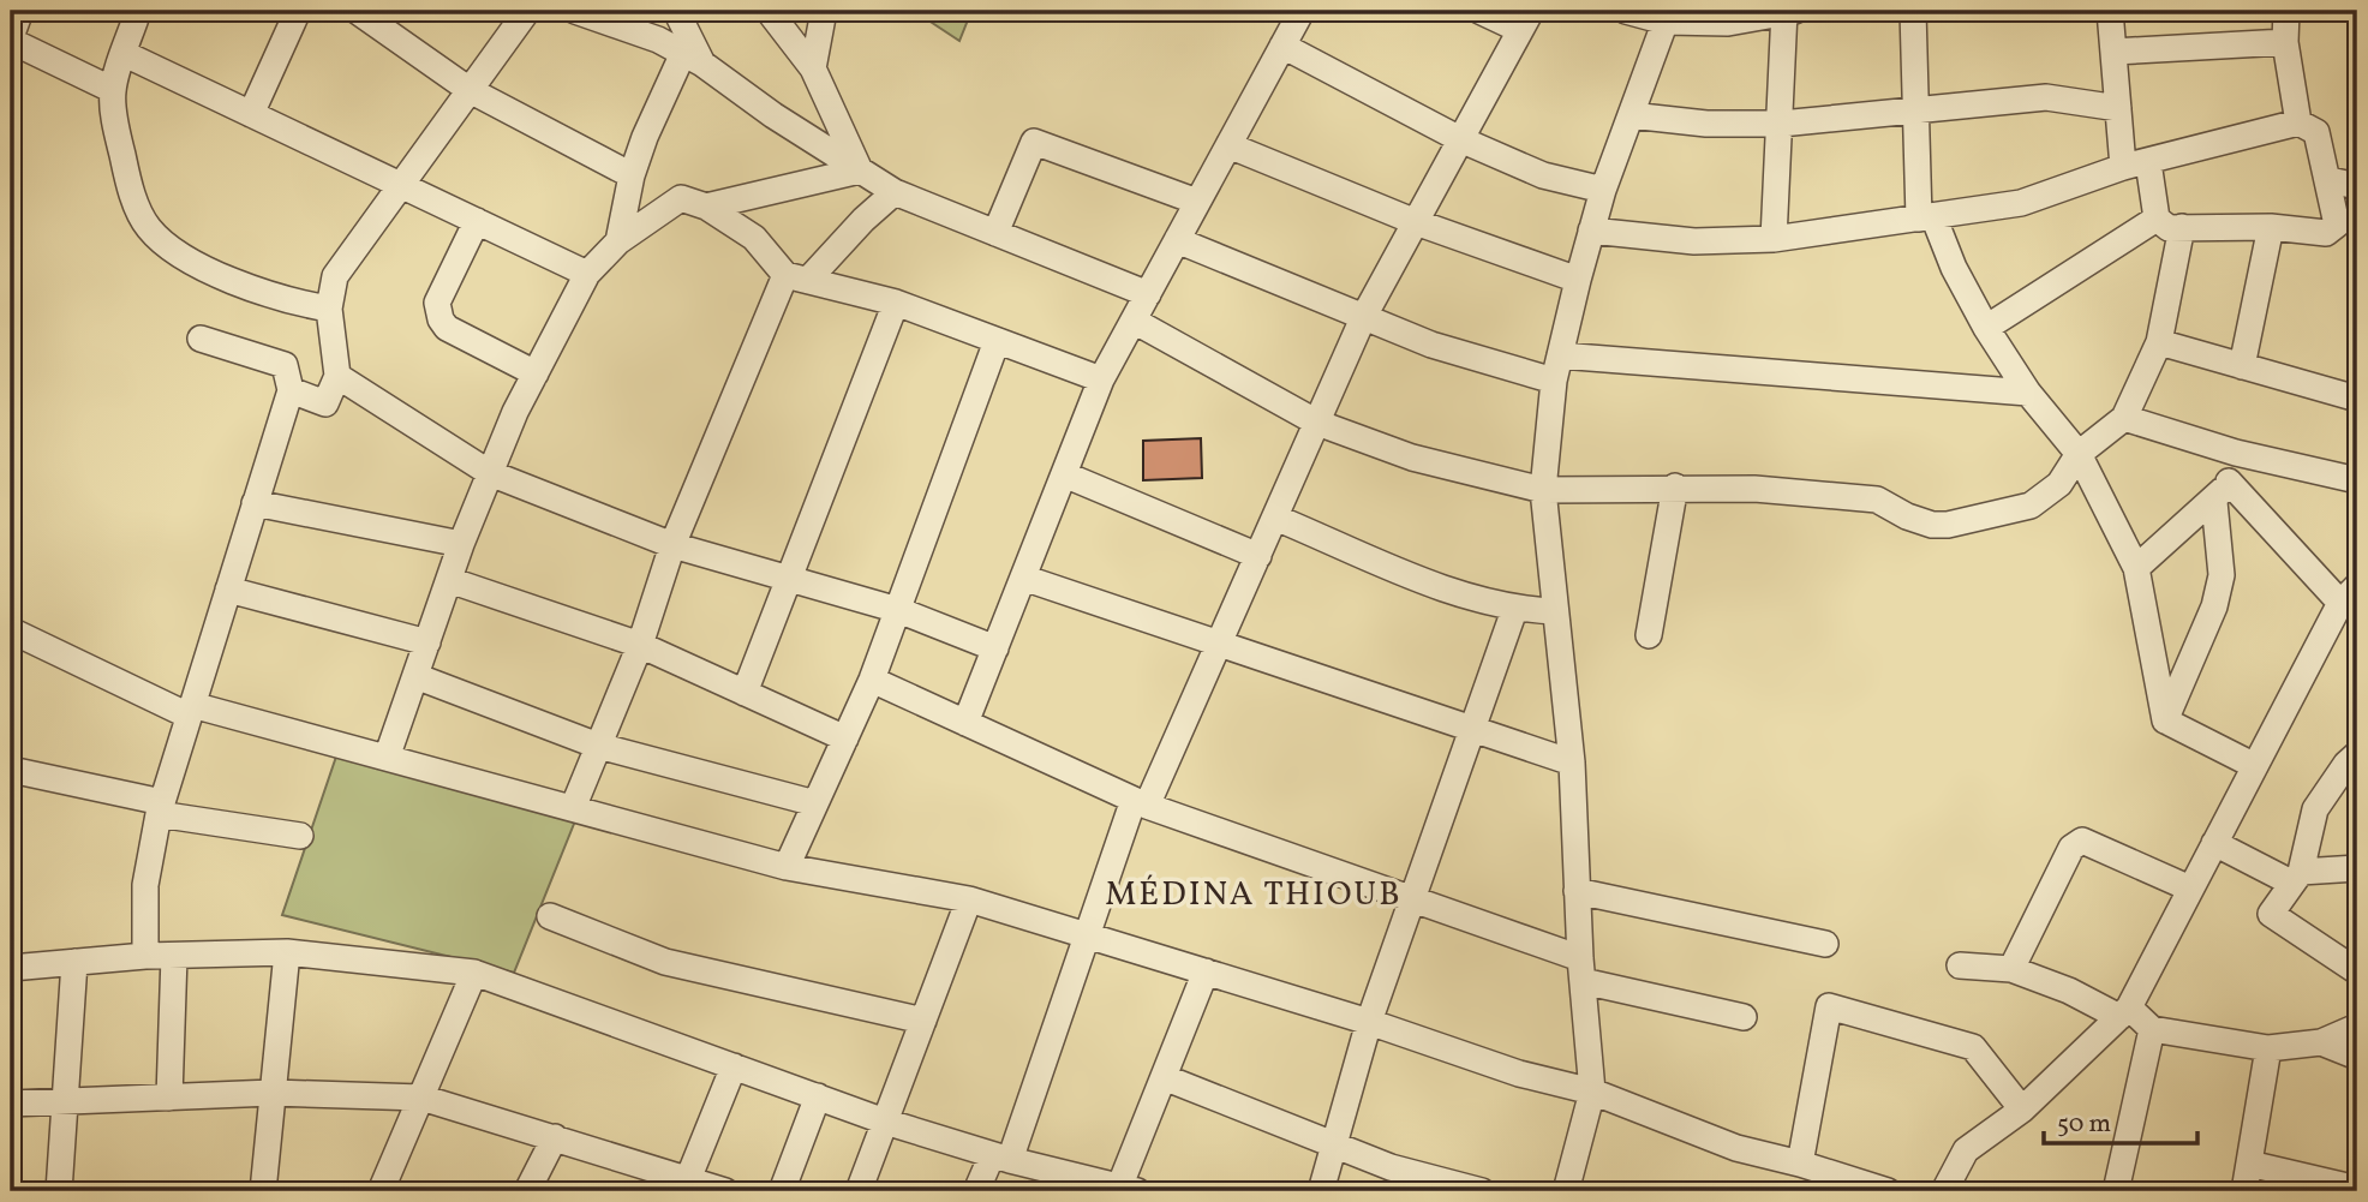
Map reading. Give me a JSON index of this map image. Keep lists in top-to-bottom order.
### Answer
{
  "districts": ["MÉDINA THIOUB"],
  "scale_bar": "50 m"
}
